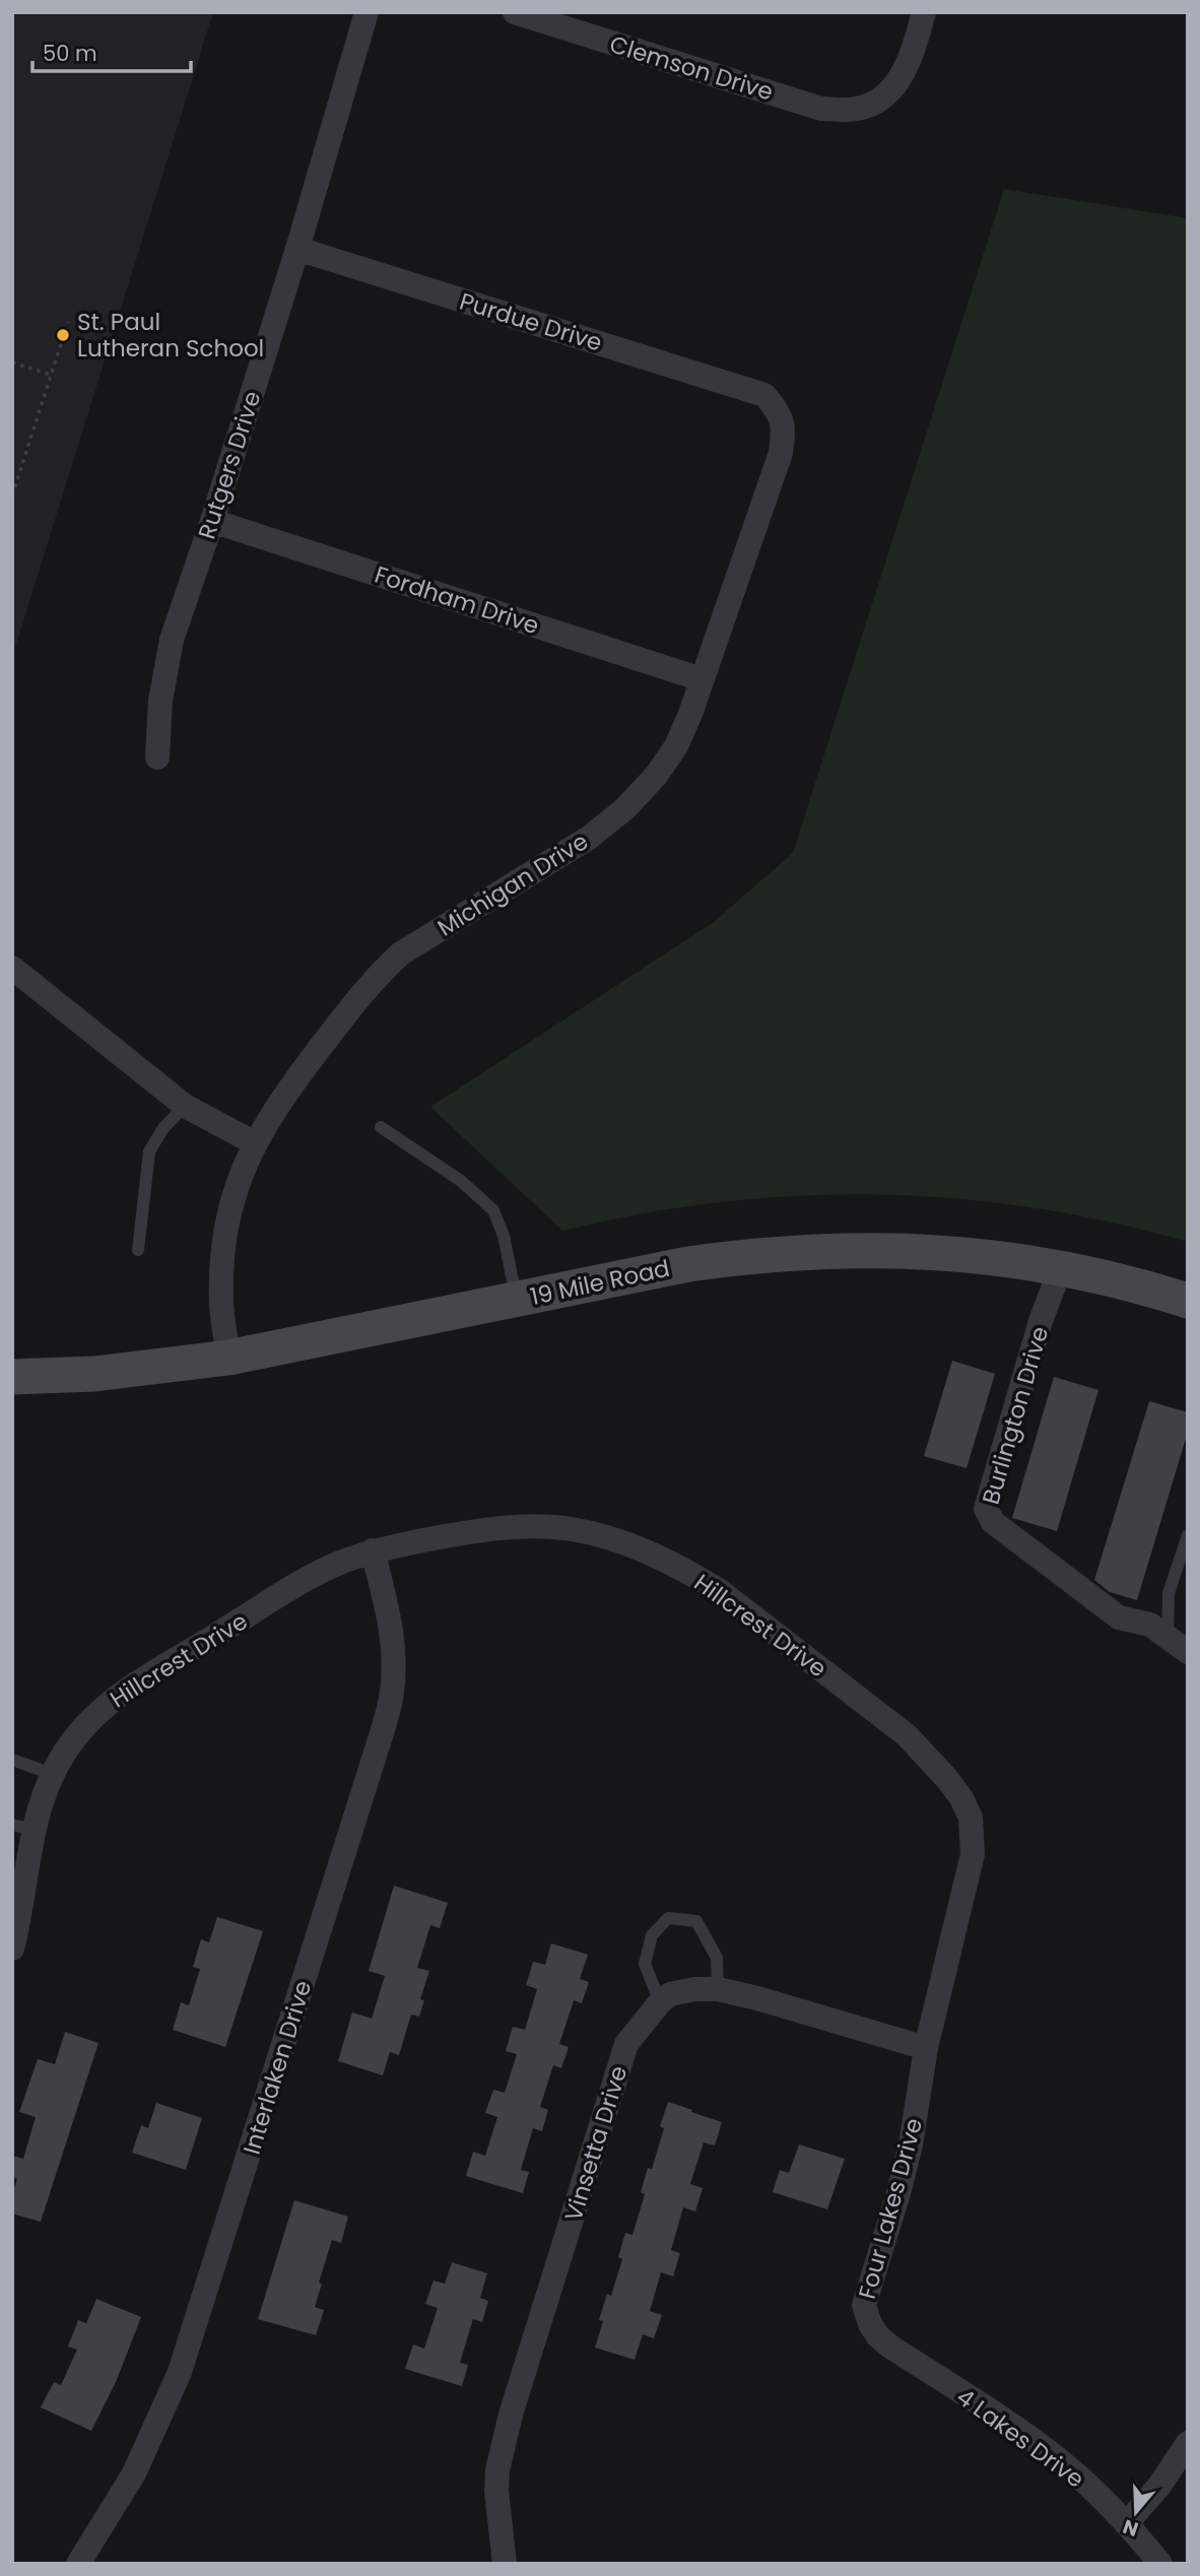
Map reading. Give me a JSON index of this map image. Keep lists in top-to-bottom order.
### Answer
{
  "streets": {
    "street": [
      "Clemson Drive",
      "Purdue Drive",
      "Rutgers Drive",
      "Fordham Drive",
      "Michigan Drive",
      "19 Mile Road",
      "Burlington Drive",
      "Hillcrest Drive",
      "Interlaken Drive",
      "Vinsetta Drive",
      "Four Lakes Drive",
      "4 Lakes Drive"
    ]
  },
  "crossings": [
    ["Purdue Drive", "Rutgers Drive"],
    ["Purdue Drive", "Michigan Drive"],
    ["Rutgers Drive", "Fordham Drive"],
    ["Fordham Drive", "Michigan Drive"],
    ["Michigan Drive", "19 Mile Road"],
    ["19 Mile Road", "Burlington Drive"],
    ["Hillcrest Drive", "Interlaken Drive"],
    ["Hillcrest Drive", "Vinsetta Drive"],
    ["Hillcrest Drive", "Four Lakes Drive"],
    ["Vinsetta Drive", "Four Lakes Drive"],
    ["Four Lakes Drive", "4 Lakes Drive"]
  ],
  "places": ["St. Paul Lutheran School"],
  "scale_bar": "50 m",
  "north": "bottom"
}
